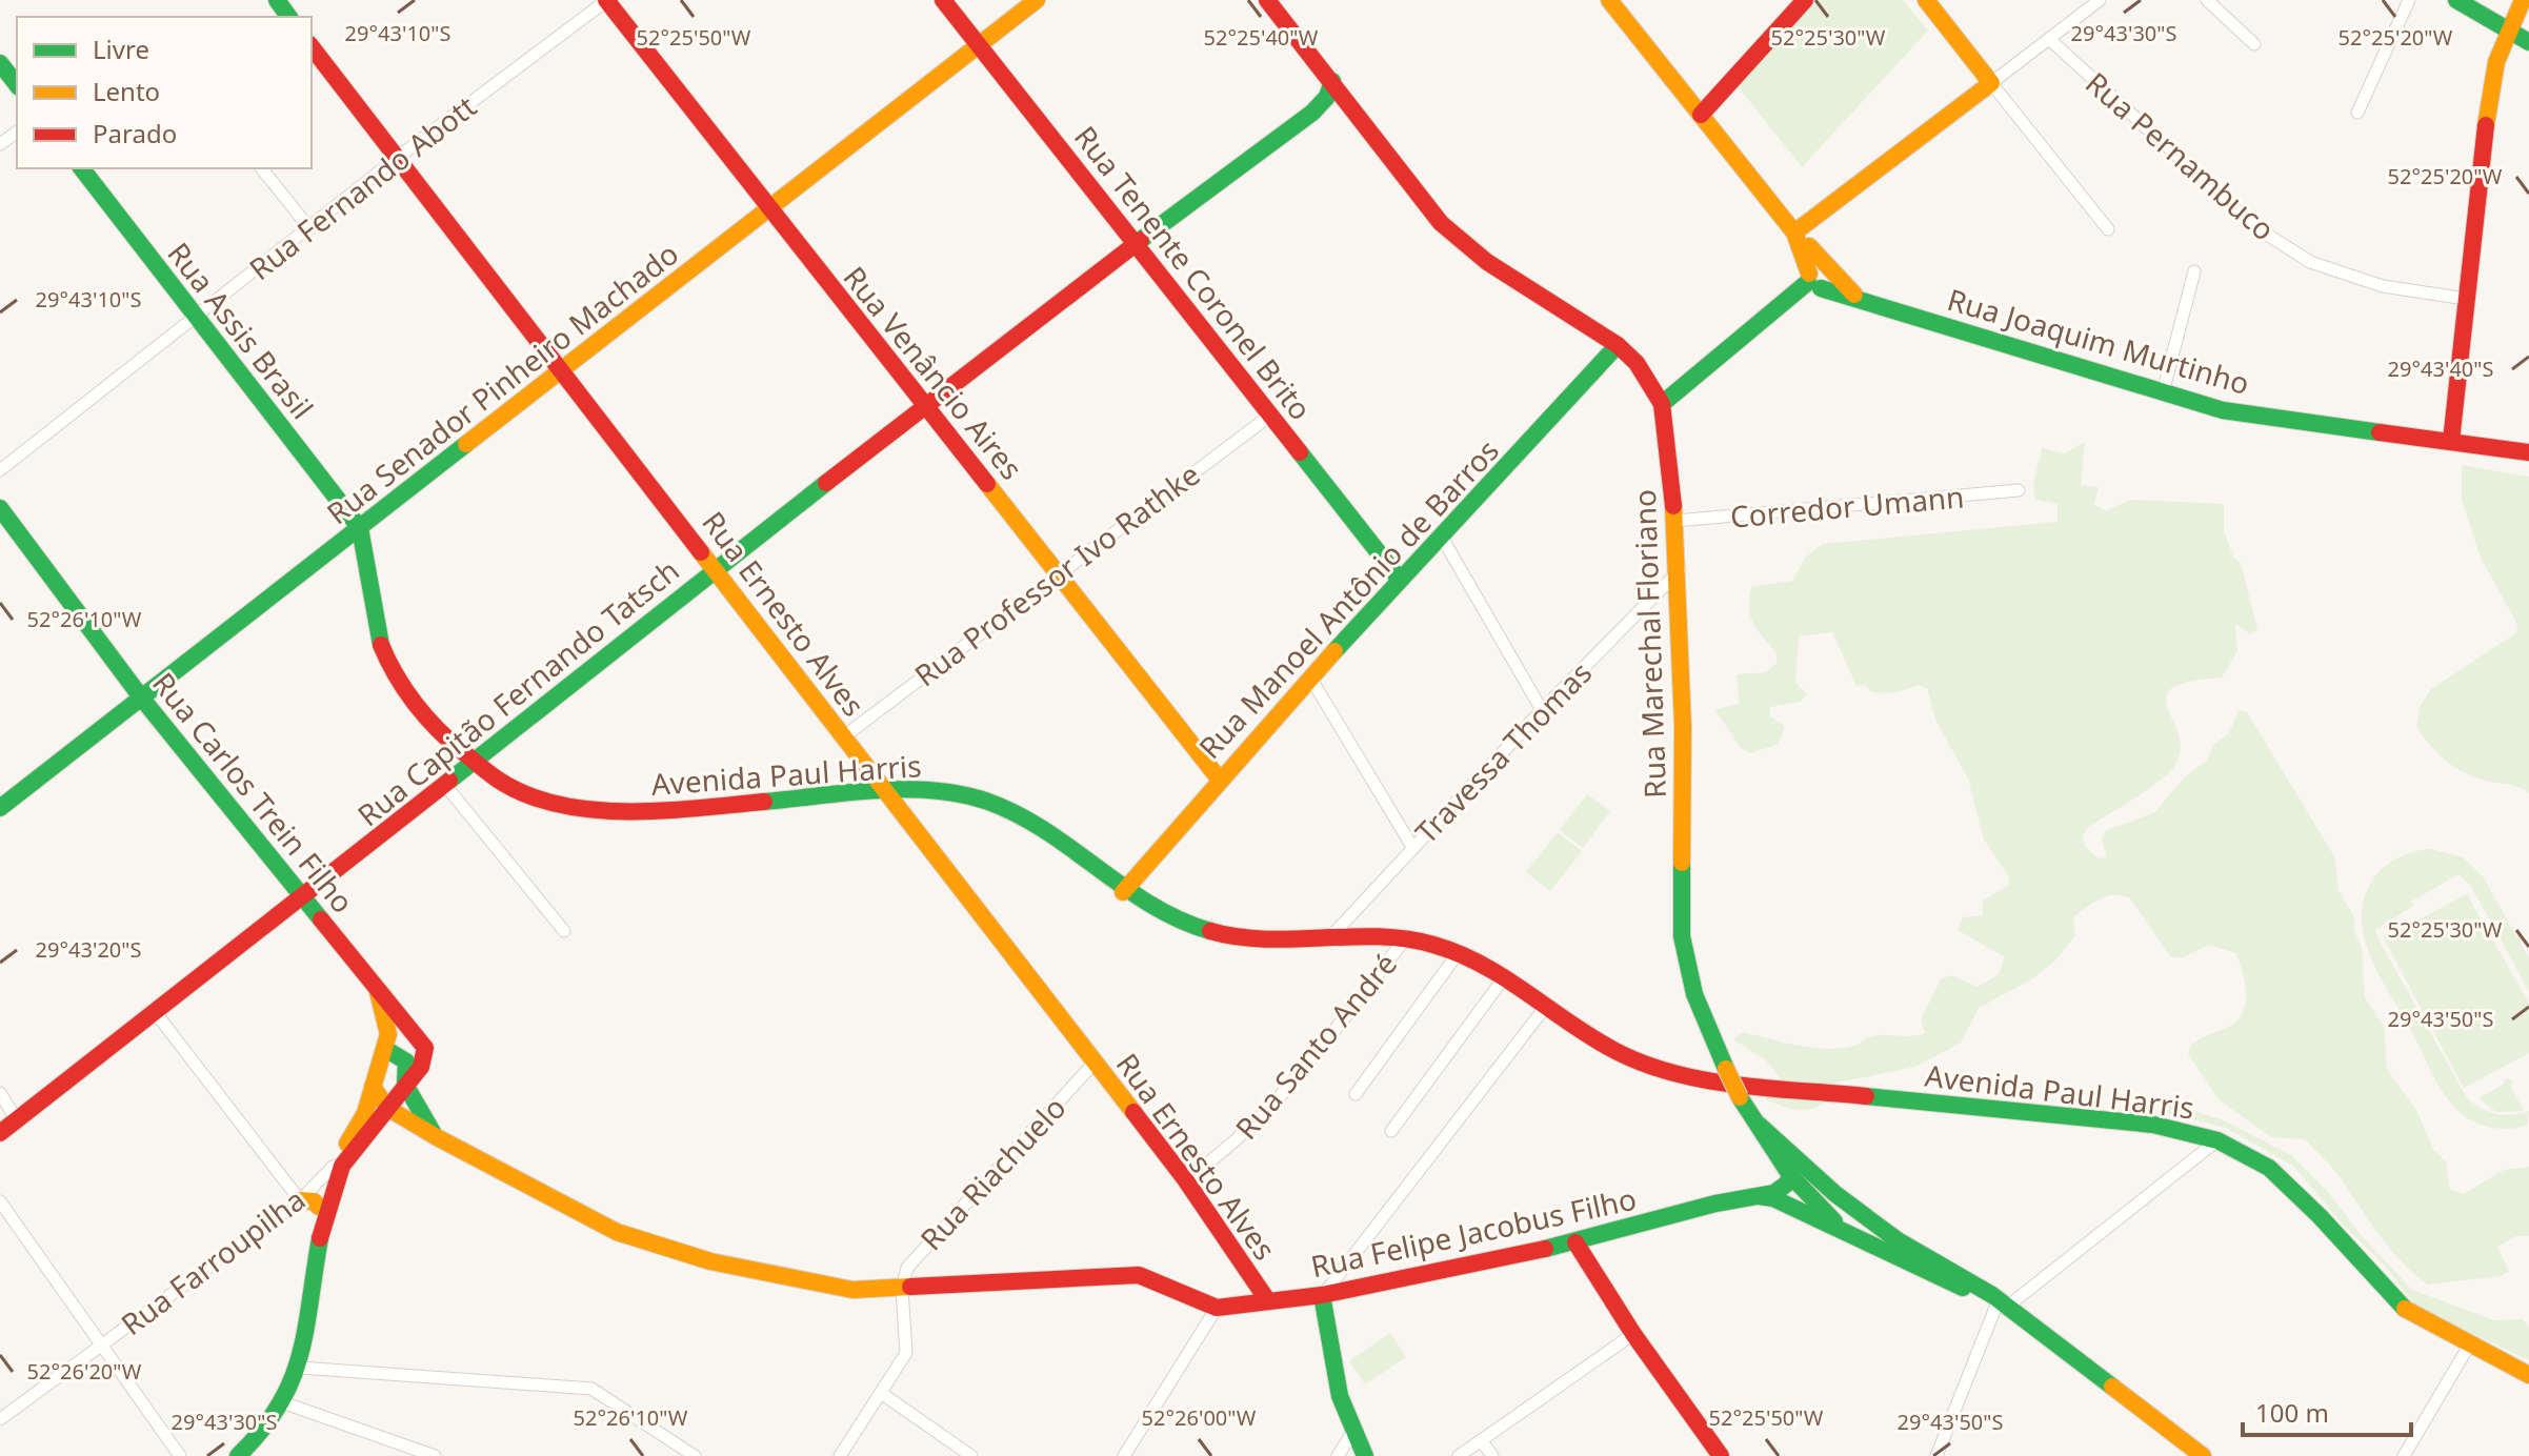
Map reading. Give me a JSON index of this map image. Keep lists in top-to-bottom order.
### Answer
{
  "streets": {
    "main road": [
      "Rua Tenente Coronel Brito",
      "Rua Assis Brasil",
      "Rua Joaquim Murtinho",
      "Rua Venâncio Aires",
      "Rua Senador Pinheiro Machado",
      "Rua Manoel Antônio de Barros",
      "Rua Ernesto Alves",
      "Rua Marechal Floriano",
      "Rua Capitão Fernando Tatsch",
      "Avenida Paul Harris",
      "Rua Carlos Trein Filho",
      "Rua Felipe Jacobus Filho"
    ],
    "street": [
      "Rua Pernambuco",
      "Rua Fernando Abott",
      "Corredor Umann",
      "Rua Professor Ivo Rathke",
      "Travessa Thomas",
      "Rua Santo André",
      "Rua Riachuelo",
      "Rua Farroupilha"
    ]
  },
  "crossings": [
    ["Rua Fernando Abott", "Rua Assis Brasil"],
    ["Rua Fernando Abott", "Rua Venâncio Aires"],
    ["Rua Fernando Abott", "Rua Ernesto Alves"],
    ["Rua Tenente Coronel Brito", "Rua Senador Pinheiro Machado"],
    ["Rua Tenente Coronel Brito", "Rua Professor Ivo Rathke"],
    ["Rua Tenente Coronel Brito", "Rua Manoel Antônio de Barros"],
    ["Rua Tenente Coronel Brito", "Rua Capitão Fernando Tatsch"],
    ["Rua Assis Brasil", "Rua Senador Pinheiro Machado"],
    ["Rua Assis Brasil", "Avenida Paul Harris"],
    ["Rua Venâncio Aires", "Rua Senador Pinheiro Machado"],
    ["Rua Venâncio Aires", "Rua Professor Ivo Rathke"],
    ["Rua Venâncio Aires", "Rua Manoel Antônio de Barros"],
    ["Rua Venâncio Aires", "Rua Capitão Fernando Tatsch"],
    ["Rua Senador Pinheiro Machado", "Rua Ernesto Alves"],
    ["Rua Senador Pinheiro Machado", "Avenida Paul Harris"],
    ["Rua Senador Pinheiro Machado", "Rua Carlos Trein Filho"],
    ["Corredor Umann", "Rua Marechal Floriano"],
    ["Rua Professor Ivo Rathke", "Rua Ernesto Alves"],
    ["Rua Manoel Antônio de Barros", "Rua Marechal Floriano"],
    ["Rua Manoel Antônio de Barros", "Avenida Paul Harris"],
    ["Rua Ernesto Alves", "Rua Capitão Fernando Tatsch"],
    ["Rua Ernesto Alves", "Avenida Paul Harris"],
    ["Rua Ernesto Alves", "Rua Santo André"],
    ["Rua Ernesto Alves", "Rua Riachuelo"],
    ["Rua Ernesto Alves", "Rua Felipe Jacobus Filho"],
    ["Rua Marechal Floriano", "Rua Capitão Fernando Tatsch"],
    ["Rua Marechal Floriano", "Travessa Thomas"],
    ["Rua Capitão Fernando Tatsch", "Avenida Paul Harris"],
    ["Rua Capitão Fernando Tatsch", "Rua Carlos Trein Filho"],
    ["Travessa Thomas", "Avenida Paul Harris"],
    ["Avenida Paul Harris", "Rua Santo André"],
    ["Rua Riachuelo", "Rua Felipe Jacobus Filho"]
  ],
  "legend": ["Livre", "Lento", "Parado"],
  "scale_bar": "100 m",
  "coordinates": [
    "29°43'10\"S",
    "29°43'30\"S",
    "52°25'50\"W",
    "52°25'40\"W",
    "52°25'30\"W",
    "52°25'20\"W",
    "29°43'40\"S",
    "52°26'10\"W",
    "29°43'20\"S",
    "29°43'50\"S",
    "52°26'20\"W",
    "52°26'00\"W"
  ]
}
